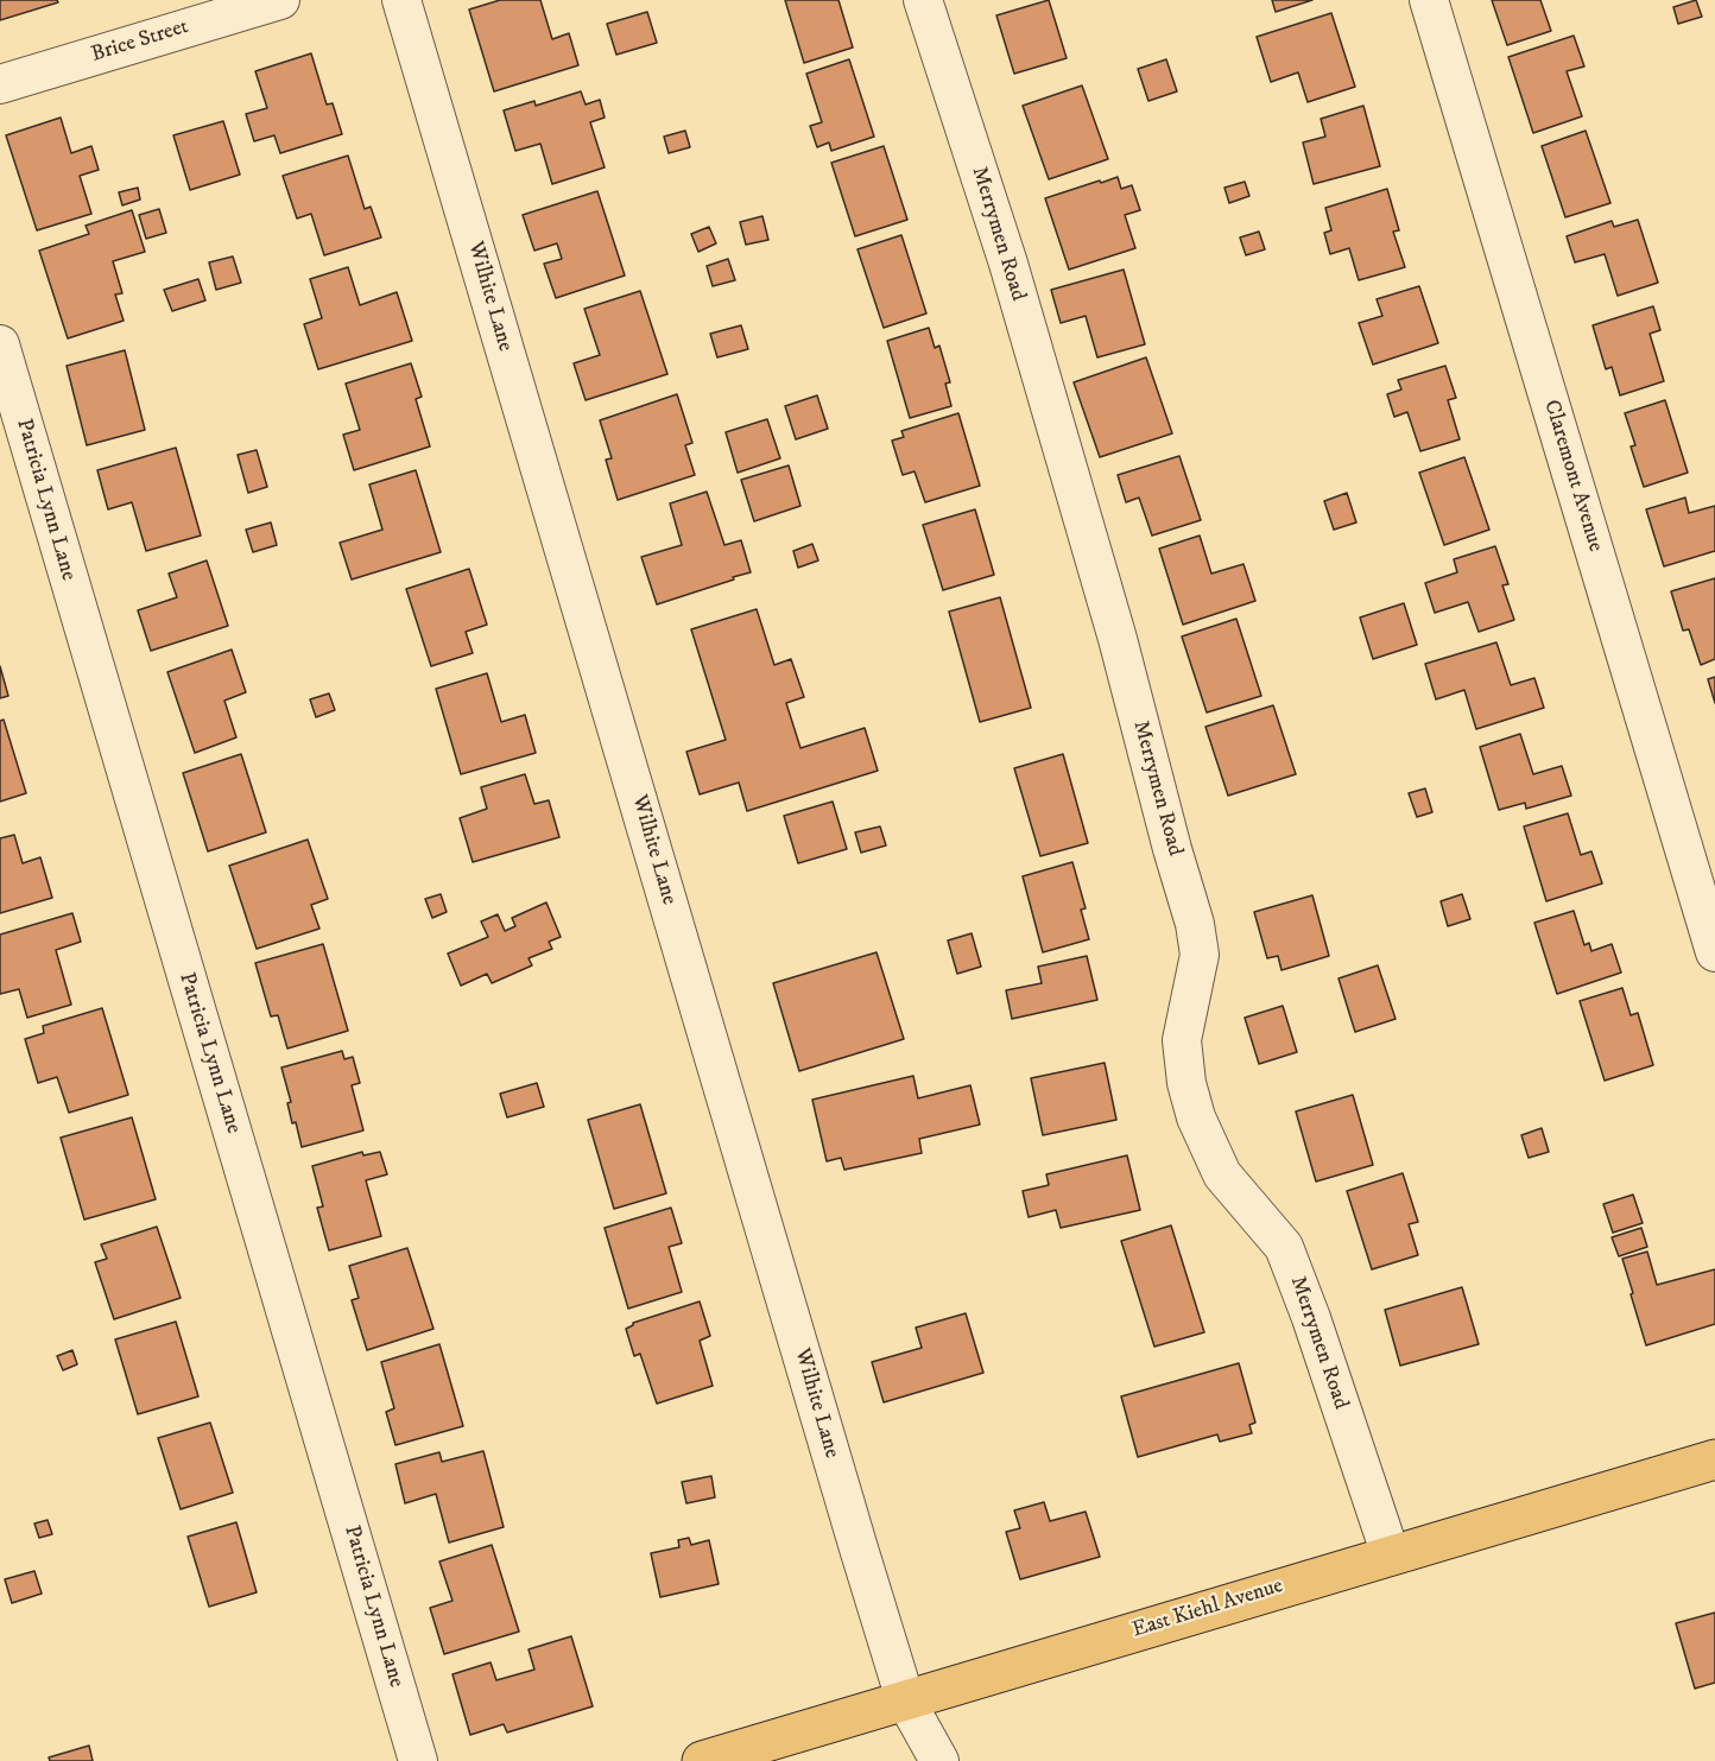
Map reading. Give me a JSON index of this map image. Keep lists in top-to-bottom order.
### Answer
{
  "streets": {
    "main road": ["East Kiehl Avenue"],
    "street": [
      "Brice Street",
      "Merrymen Road",
      "Wilhite Lane",
      "Claremont Avenue",
      "Patricia Lynn Lane"
    ]
  },
  "crossings": [
    ["Merrymen Road", "East Kiehl Avenue"],
    ["Wilhite Lane", "East Kiehl Avenue"]
  ]
}
